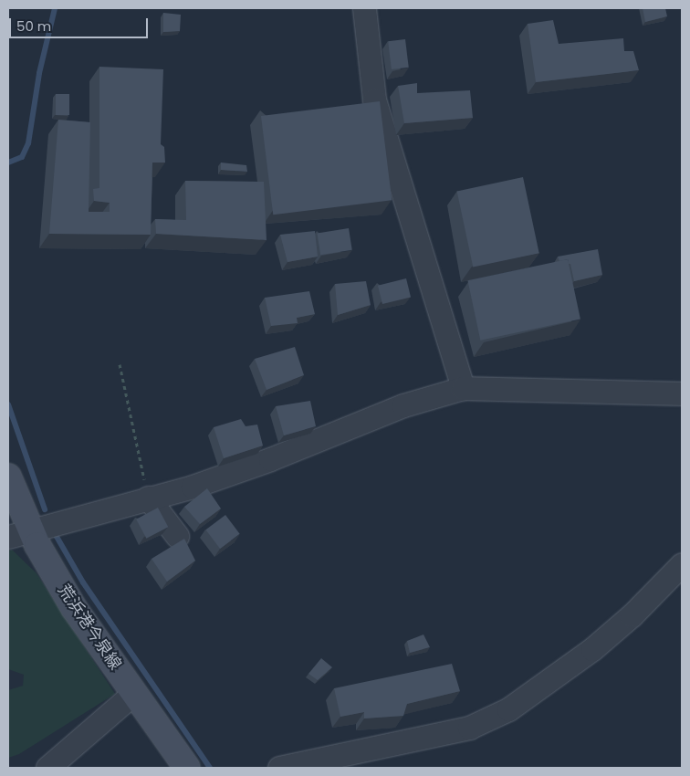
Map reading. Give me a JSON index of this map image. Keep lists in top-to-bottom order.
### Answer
{
  "streets": {
    "main road": ["荒浜港今泉線"]
  },
  "scale_bar": "50 m"
}
